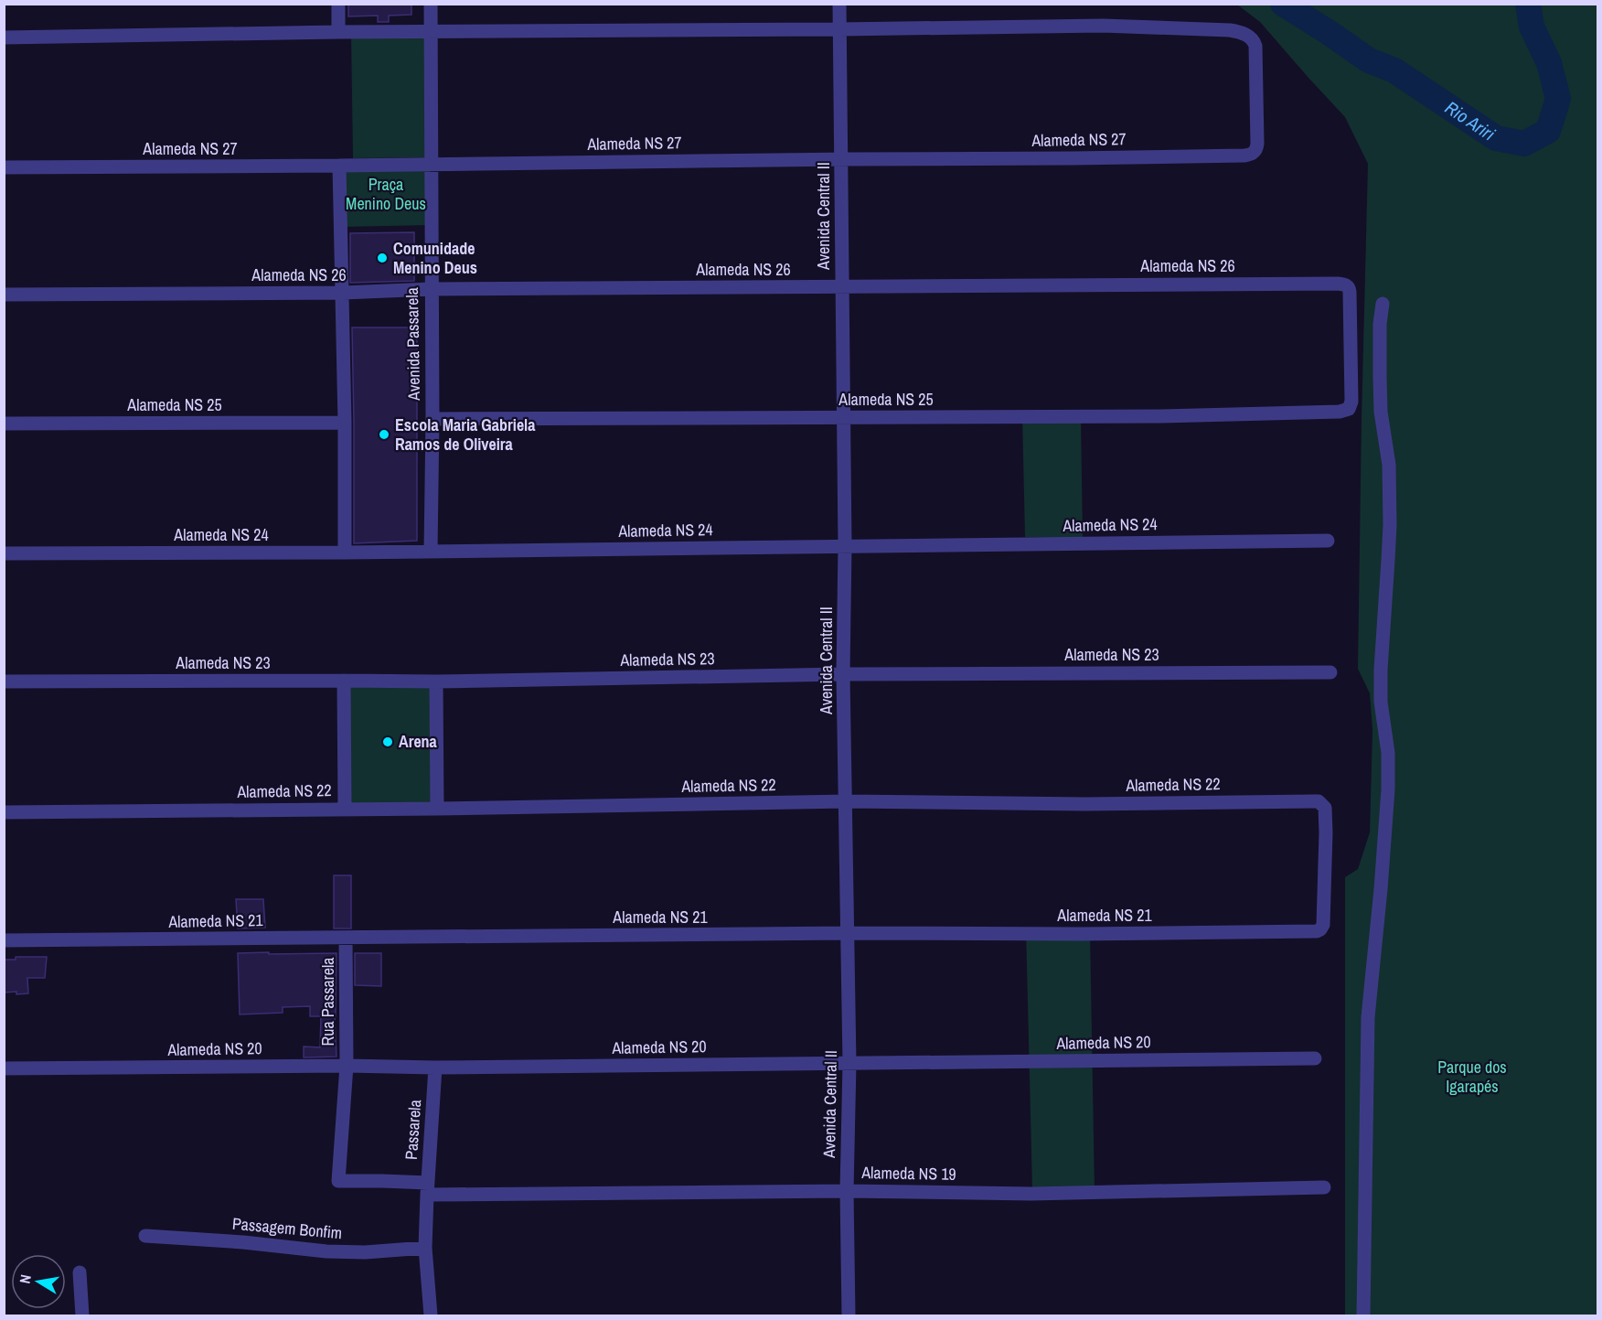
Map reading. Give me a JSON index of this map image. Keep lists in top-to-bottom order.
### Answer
{
  "streets": {
    "street": [
      "Alameda NS 27",
      "Avenida Central II",
      "Alameda NS 26",
      "Avenida Passarela",
      "Alameda NS 25",
      "Alameda NS 24",
      "Alameda NS 23",
      "Alameda NS 22",
      "Alameda NS 21",
      "Rua Passarela",
      "Alameda NS 20",
      "Passarela",
      "Alameda NS 19",
      "Passagem Bonfim"
    ]
  },
  "crossings": [
    ["Alameda NS 27", "Avenida Central II"],
    ["Alameda NS 27", "Avenida Passarela"],
    ["Avenida Central II", "Alameda NS 26"],
    ["Avenida Central II", "Alameda NS 25"],
    ["Avenida Central II", "Alameda NS 24"],
    ["Avenida Central II", "Alameda NS 23"],
    ["Avenida Central II", "Alameda NS 22"],
    ["Avenida Central II", "Alameda NS 21"],
    ["Avenida Central II", "Alameda NS 20"],
    ["Avenida Central II", "Alameda NS 19"],
    ["Alameda NS 26", "Avenida Passarela"],
    ["Alameda NS 26", "Alameda NS 25"],
    ["Avenida Passarela", "Alameda NS 25"],
    ["Avenida Passarela", "Alameda NS 24"],
    ["Alameda NS 22", "Alameda NS 21"],
    ["Alameda NS 21", "Rua Passarela"],
    ["Rua Passarela", "Alameda NS 20"],
    ["Rua Passarela", "Passarela"],
    ["Rua Passarela", "Alameda NS 19"],
    ["Alameda NS 20", "Passarela"],
    ["Passarela", "Alameda NS 19"]
  ],
  "water": ["Rio Ariri"],
  "parks": ["Praça Menino Deus", "Parque dos Igarapés"],
  "places": ["Comunidade Menino Deus", "Escola Maria Gabriela Ramos de Oliveira", "Arena"],
  "north": "left"
}
